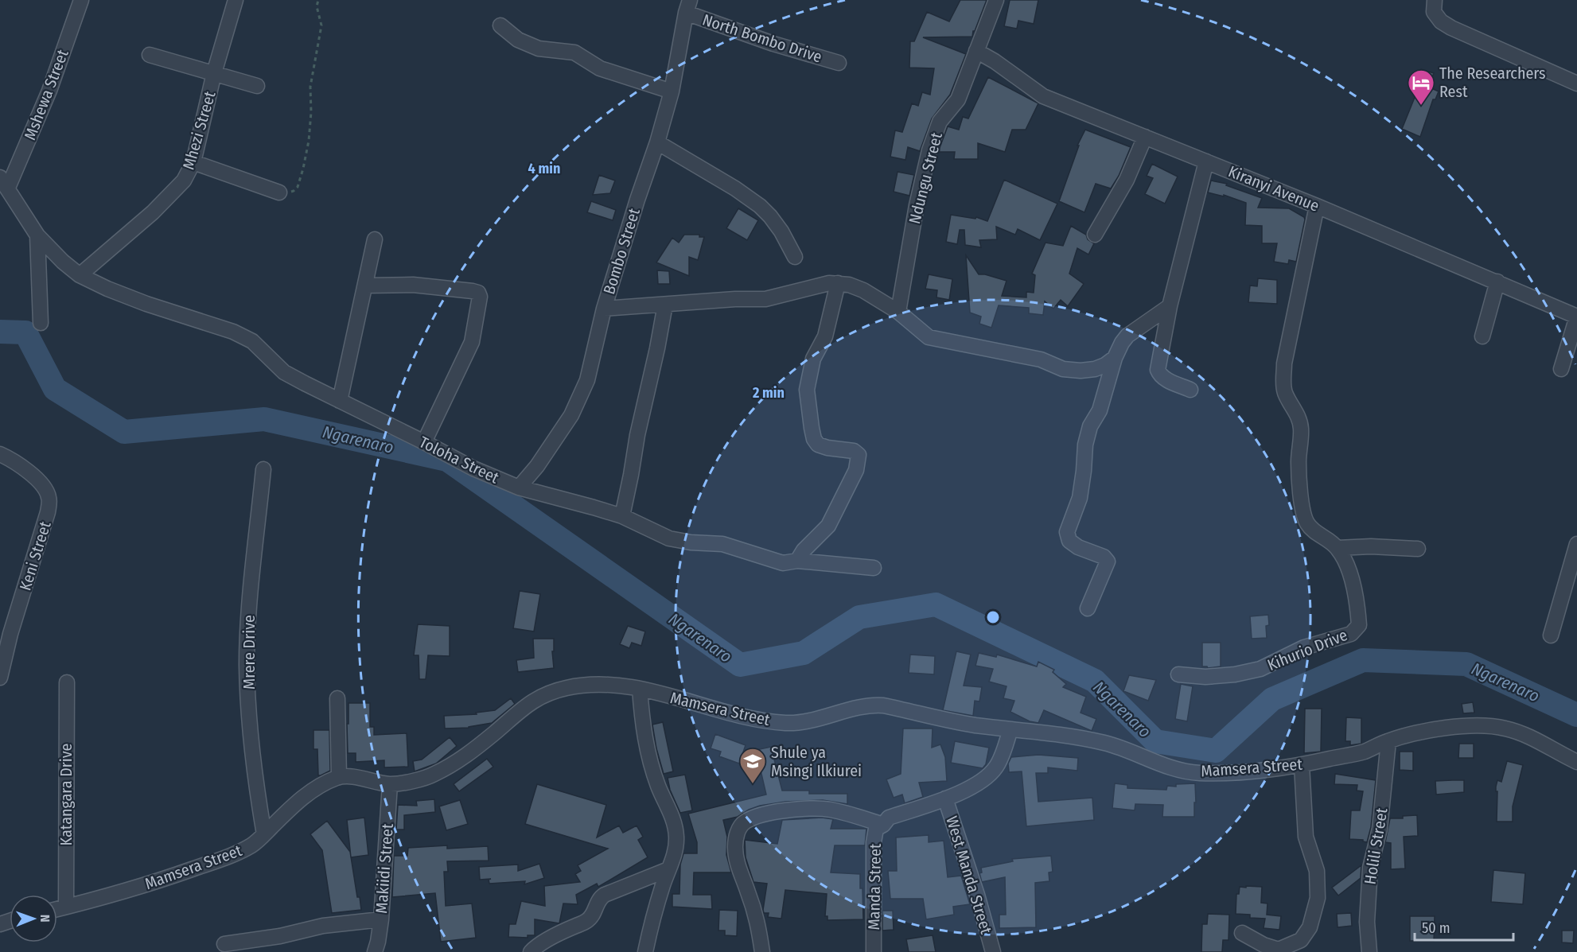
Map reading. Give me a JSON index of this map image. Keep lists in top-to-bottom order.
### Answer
{
  "streets": {
    "street": [
      "North Bombo Drive",
      "Mshewa Street",
      "Mhezi Street",
      "Ndungu Street",
      "Kiranyi Avenue",
      "Bombo Street",
      "Toloha Street",
      "Keni Street",
      "Kihurio Drive",
      "Mrere Drive",
      "Mamsera Street",
      "Katangara Drive",
      "Holili Street",
      "Makiidi Street",
      "West Manda Street",
      "Manda Street"
    ]
  },
  "crossings": [
    ["North Bombo Drive", "Bombo Street"],
    ["Mshewa Street", "Toloha Street"],
    ["Mhezi Street", "Toloha Street"],
    ["Ndungu Street", "Kiranyi Avenue"],
    ["Bombo Street", "Toloha Street"],
    ["Mrere Drive", "Mamsera Street"],
    ["Mamsera Street", "Katangara Drive"],
    ["Mamsera Street", "Holili Street"],
    ["Mamsera Street", "Makiidi Street"],
    ["Mamsera Street", "Manda Street"],
    ["West Manda Street", "Manda Street"]
  ],
  "water": ["Ngarenaro"],
  "places": {
    "hotel": ["The Researchers Rest"],
    "school or university": ["Shule ya Msingi Ilkiurei"]
  },
  "scale_bar": "50 m",
  "north": "right",
  "rings": ["4 min", "2 min"]
}
